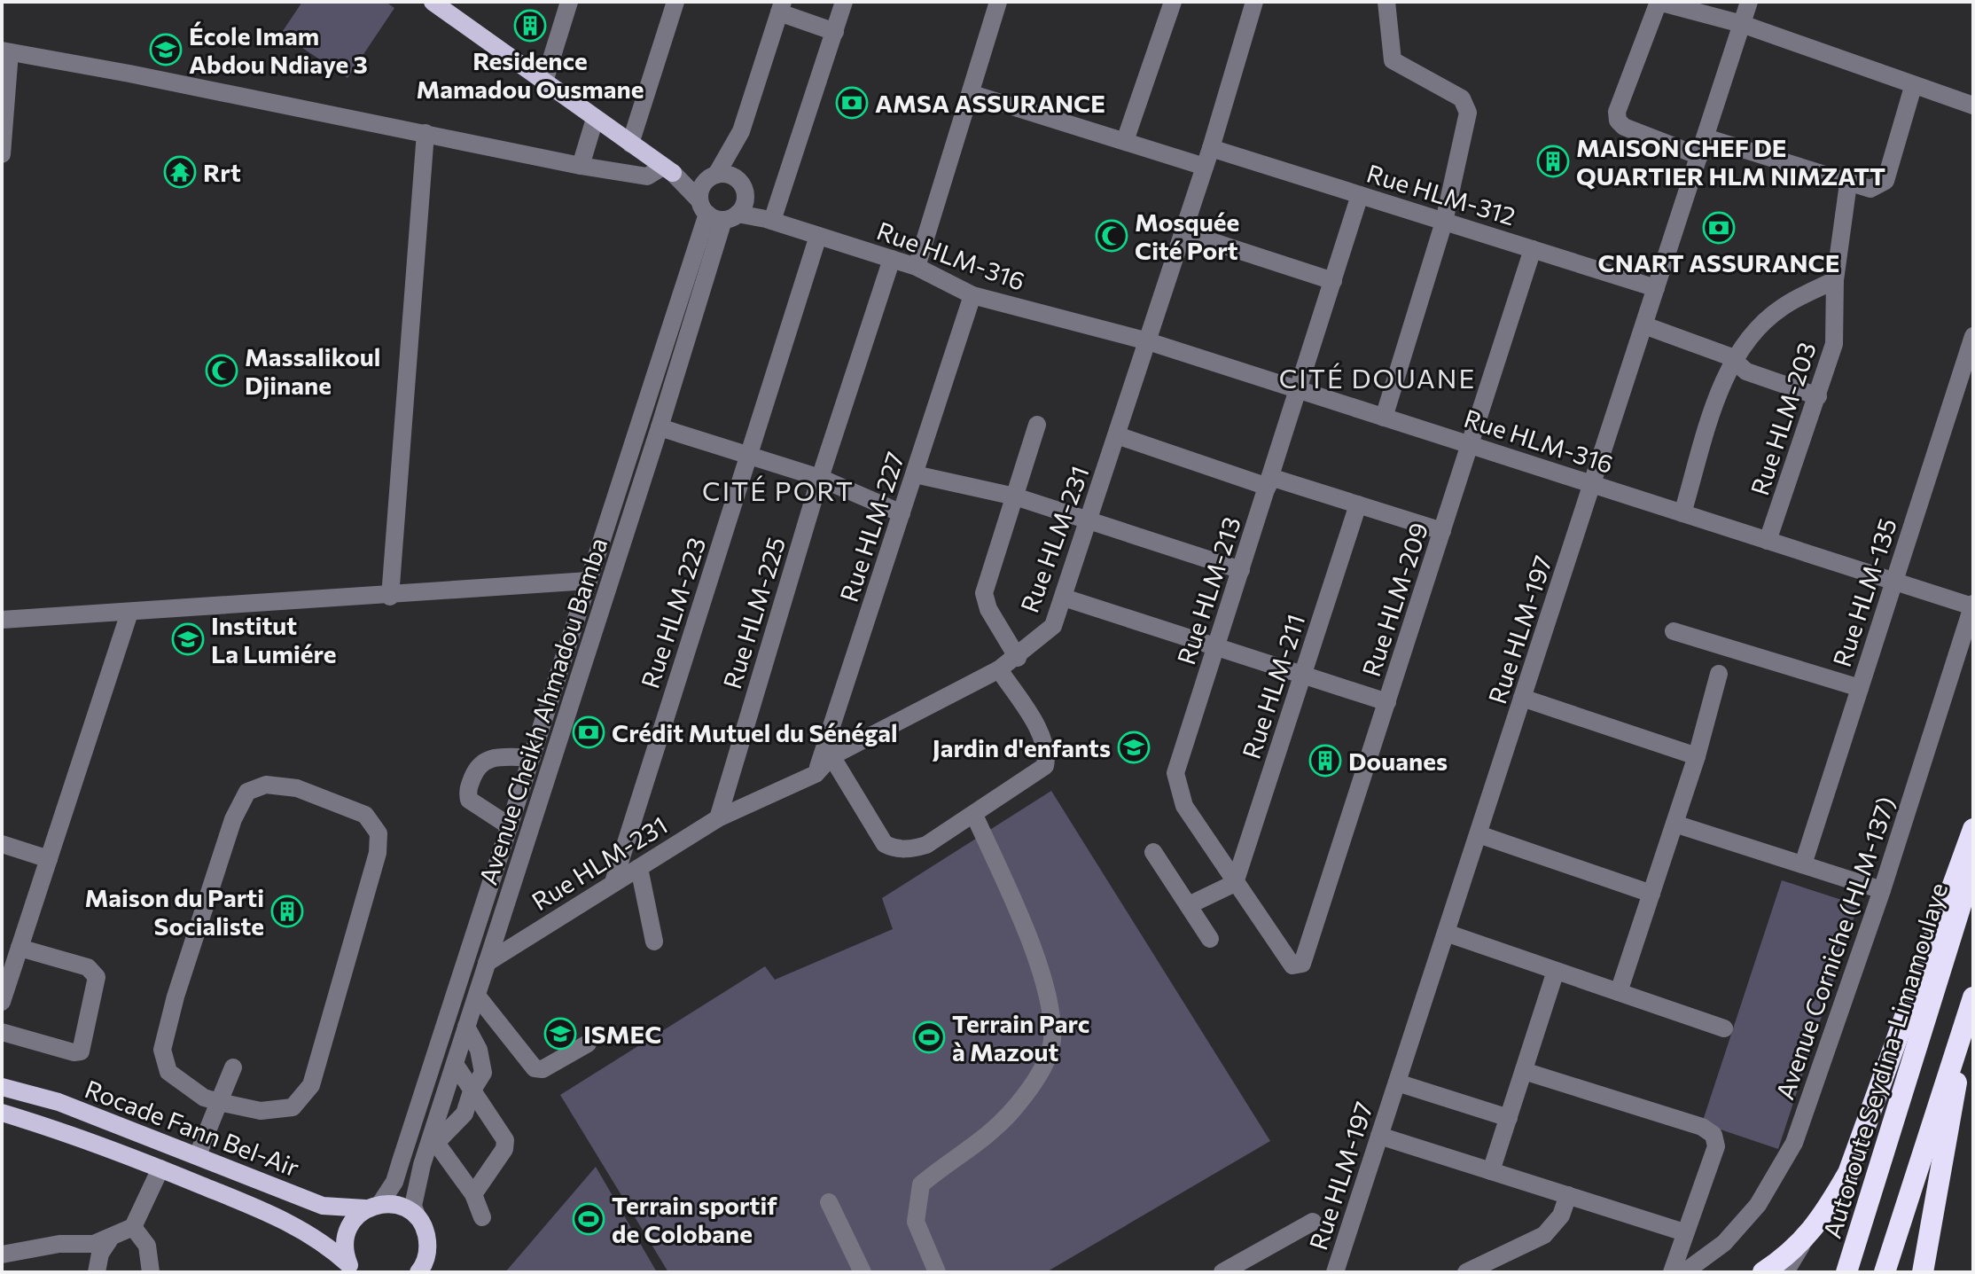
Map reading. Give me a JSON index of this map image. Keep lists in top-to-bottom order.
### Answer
{
  "streets": {
    "highway": ["Autoroute Seydina-Limamoulaye"],
    "main road": ["Rocade Fann Bel-Air"],
    "street": [
      "Rue HLM-312",
      "Rue HLM-316",
      "Rue HLM-203",
      "Rue HLM-227",
      "Rue HLM-231",
      "Rue HLM-213",
      "Rue HLM-135",
      "Rue HLM-209",
      "Rue HLM-223",
      "Rue HLM-225",
      "Rue HLM-197",
      "Rue HLM-211",
      "Avenue Cheikh Ahmadou Bamba",
      "Avenue Corniche (HLM-137)"
    ]
  },
  "crossings": [
    ["Rue HLM-312", "Rue HLM-231"],
    ["Rue HLM-312", "Rue HLM-213"],
    ["Rue HLM-312", "Rue HLM-209"],
    ["Rue HLM-312", "Rue HLM-197"],
    ["Rue HLM-316", "Rue HLM-203"],
    ["Rue HLM-316", "Rue HLM-227"],
    ["Rue HLM-316", "Rue HLM-231"],
    ["Rue HLM-316", "Rue HLM-213"],
    ["Rue HLM-316", "Rue HLM-135"],
    ["Rue HLM-316", "Rue HLM-209"],
    ["Rue HLM-316", "Rue HLM-223"],
    ["Rue HLM-316", "Rue HLM-225"],
    ["Rue HLM-316", "Rue HLM-197"],
    ["Rue HLM-316", "Avenue Cheikh Ahmadou Bamba"],
    ["Rue HLM-316", "Avenue Corniche (HLM-137)"],
    ["Rue HLM-227", "Rue HLM-231"],
    ["Rue HLM-231", "Rue HLM-223"],
    ["Rue HLM-231", "Rue HLM-225"],
    ["Rue HLM-231", "Avenue Cheikh Ahmadou Bamba"],
    ["Rue HLM-213", "Rue HLM-209"],
    ["Rue HLM-213", "Rue HLM-211"],
    ["Avenue Cheikh Ahmadou Bamba", "Rocade Fann Bel-Air"]
  ],
  "districts": ["CITÉ DOUANE", "CITÉ PORT"],
  "places": {
    "building": [
      "Residence Mamadou Ousmane",
      "MAISON CHEF DE QUARTIER HLM NIMZATT",
      "Douanes",
      "Maison du Parti Socialiste"
    ],
    "school or university": [
      "École Imam Abdou Ndiaye 3",
      "Institut La Lumiére",
      "Jardin d'enfants",
      "ISMEC"
    ],
    "bank": ["AMSA ASSURANCE", "CNART ASSURANCE", "Crédit Mutuel du Sénégal"],
    "temple": ["Rrt"],
    "mosque": ["Mosquée Cité Port", "Massalikoul Djinane"],
    "sports": ["Terrain Parc à Mazout", "Terrain sportif de Colobane"]
  }
}
